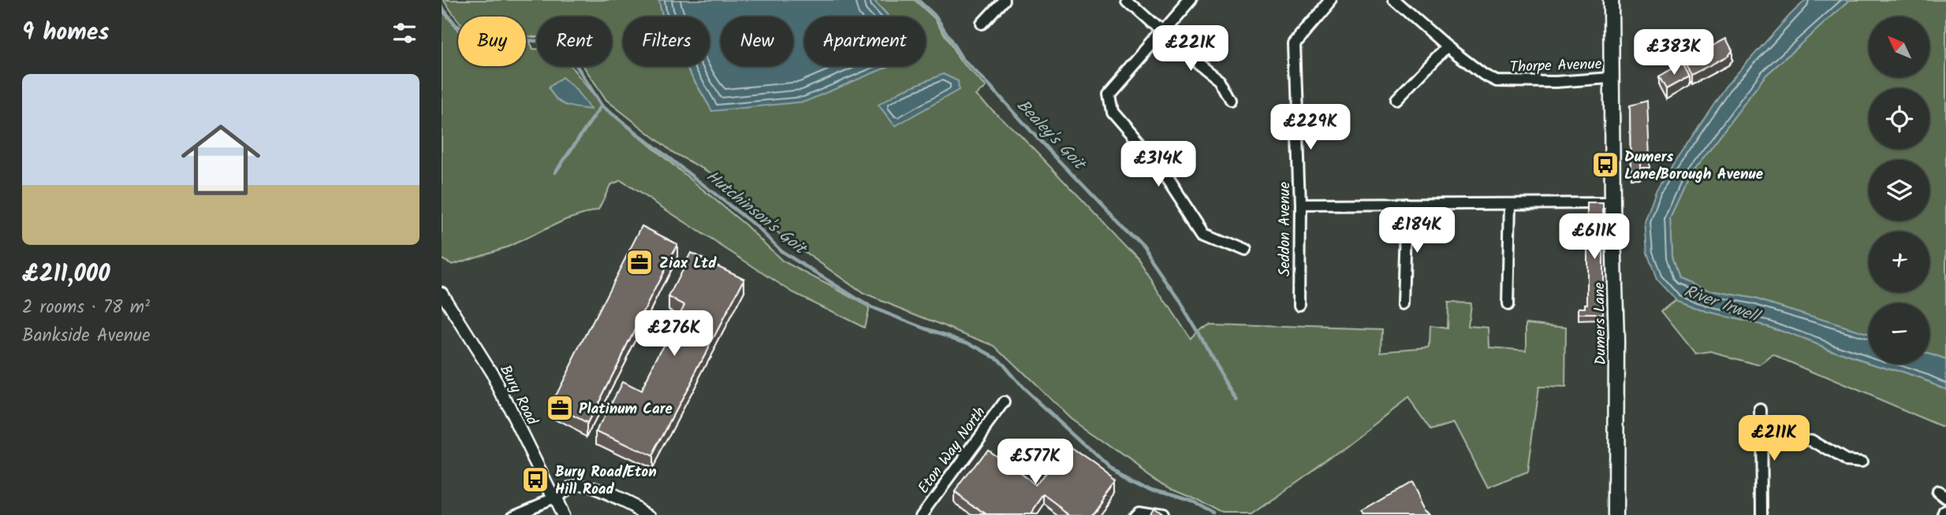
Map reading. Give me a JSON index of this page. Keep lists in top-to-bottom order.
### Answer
{
  "streets": {
    "main road": ["Dumers Lane"],
    "street": [
      "Thorpe Avenue",
      "Seddon Avenue",
      "Bury Road",
      "Eton Way North"
    ]
  },
  "crossings": [
    ["Thorpe Avenue", "Dumers Lane"]
  ],
  "water": ["Bealey's Goit", "Hutchinson's Goit", "River Irwell"],
  "places": {
    "bus stop": ["Dumers Lane/Borough Avenue", "Bury Road/Eton Hill Road"],
    "office": ["Ziax Ltd", "Platinum Care"]
  },
  "north": "top left",
  "page": {
    "heading": "9 homes",
    "map_buttons": ["+", "−"],
    "chip": [
      "Buy",
      "Rent",
      "Filters",
      "New",
      "Apartment"
    ],
    "price": [
      "£221K",
      "£383K",
      "£229K",
      "£314K",
      "£184K",
      "£611K",
      "£276K",
      "£211K",
      "£577K"
    ],
    "list": [
      {
        "name": "£211,000",
        "note": "2 rooms · 78 m² · Bankside Avenue"
      }
    ]
  }
}
